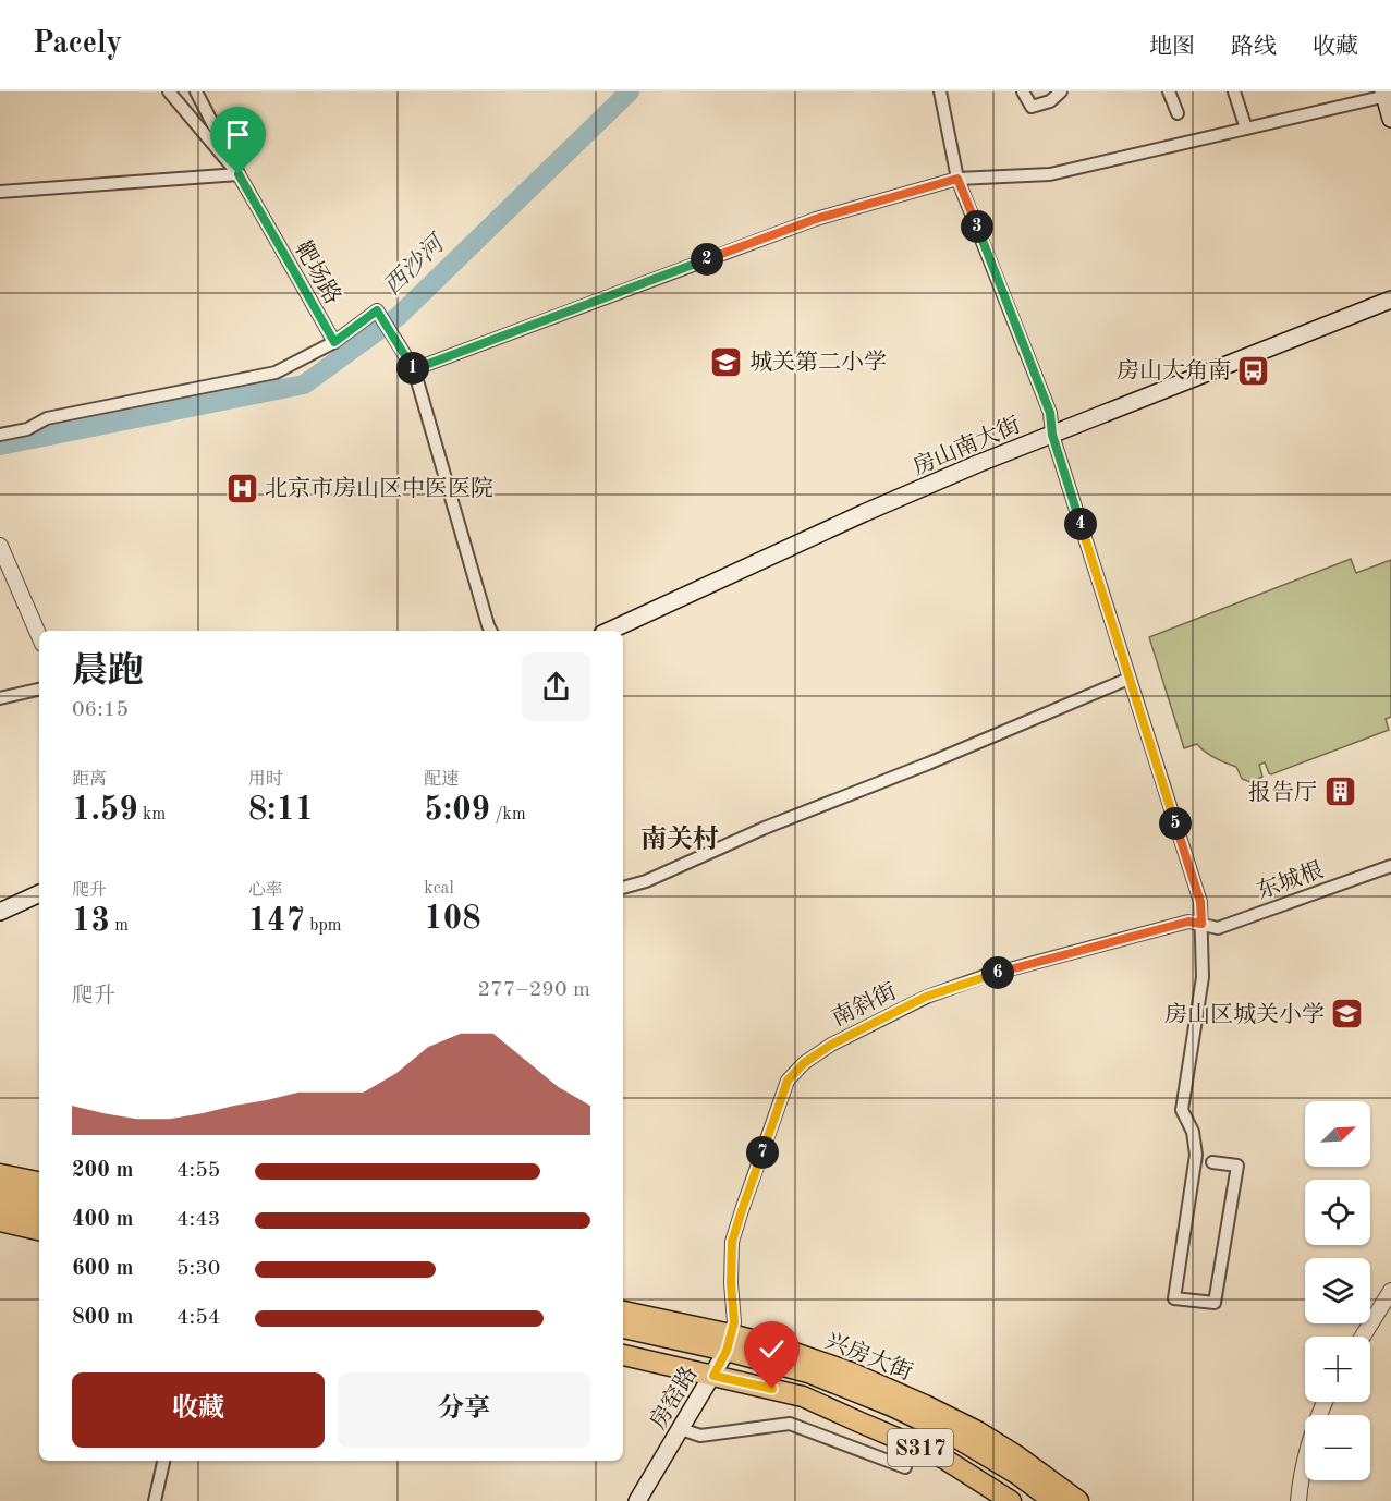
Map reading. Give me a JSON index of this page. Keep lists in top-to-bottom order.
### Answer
{
  "streets": {
    "main road": [
      "房山南大街",
      "兴房大街",
      "房窑路",
      "S317"
    ],
    "street": ["靶场路", "东城根", "南斜街"]
  },
  "crossings": [
    ["东城根", "南斜街"],
    ["南斜街", "兴房大街"],
    ["南斜街", "房窑路"],
    ["南斜街", "S317"],
    ["兴房大街", "房窑路"],
    ["兴房大街", "S317"],
    ["房窑路", "S317"]
  ],
  "districts": ["南关村"],
  "water": ["西沙河"],
  "places": {
    "school or university": ["城关第二小学", "房山区城关小学"],
    "bus stop": ["房山大角南"],
    "hospital": ["北京市房山区中医医院"],
    "building": ["报告厅"]
  },
  "north": "top right",
  "page": {
    "header": "Pacely",
    "nav": ["地图", "路线", "收藏"],
    "pins": [
      "3",
      "2",
      "1",
      "4",
      "5",
      "6",
      "7"
    ],
    "heading": ["晨跑", "06:15"],
    "stats": [
      ["距离", "1.59 km"],
      ["用时", "8:11"],
      ["配速", "5:09 /km"],
      ["爬升", "13 m"],
      ["心率", "147 bpm"],
      ["kcal", "108"]
    ],
    "chart": ["爬升", "277–290 m"],
    "map_buttons": ["+", "−"],
    "list": [
      {
        "name": "200 m",
        "note": "4:55"
      },
      {
        "name": "400 m",
        "note": "4:43"
      },
      {
        "name": "600 m",
        "note": "5:30"
      },
      {
        "name": "800 m",
        "note": "4:54"
      }
    ],
    "buttons": ["收藏", "分享"]
  }
}
